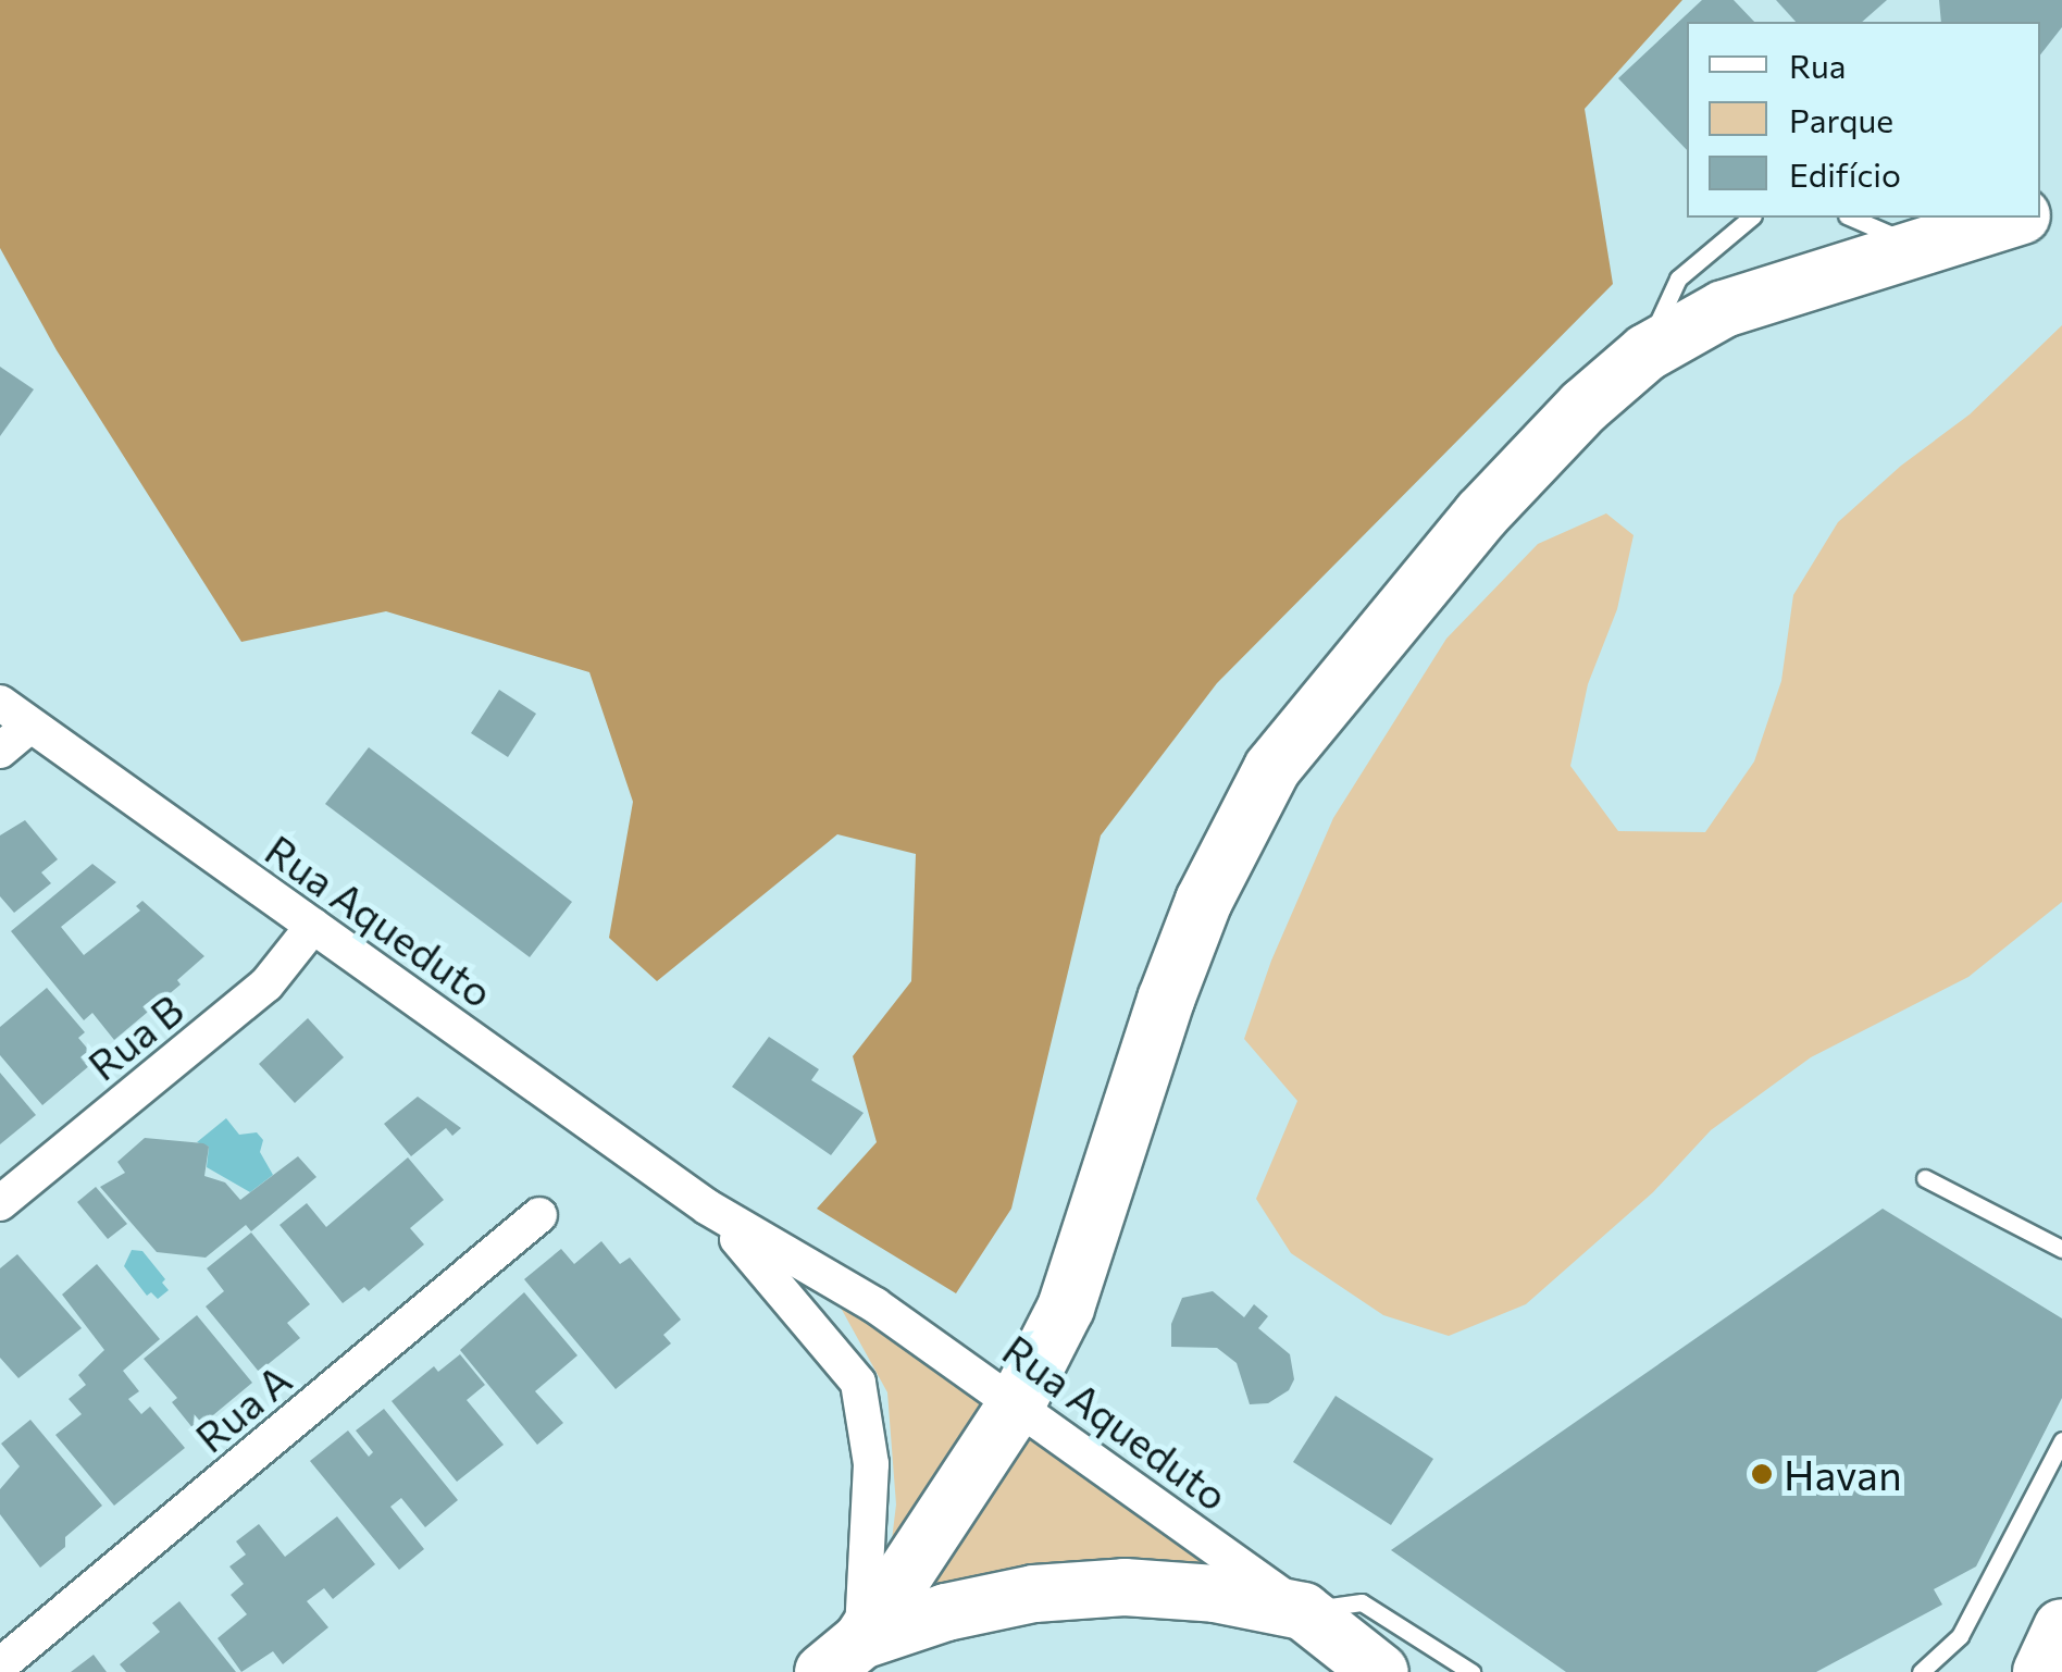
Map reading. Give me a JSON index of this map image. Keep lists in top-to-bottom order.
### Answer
{
  "streets": {
    "street": ["Rua Aqueduto", "Rua B", "Rua A"]
  },
  "crossings": [
    ["Rua Aqueduto", "Rua B"]
  ],
  "places": ["Havan"],
  "legend": ["Rua", "Parque", "Edifício"]
}
